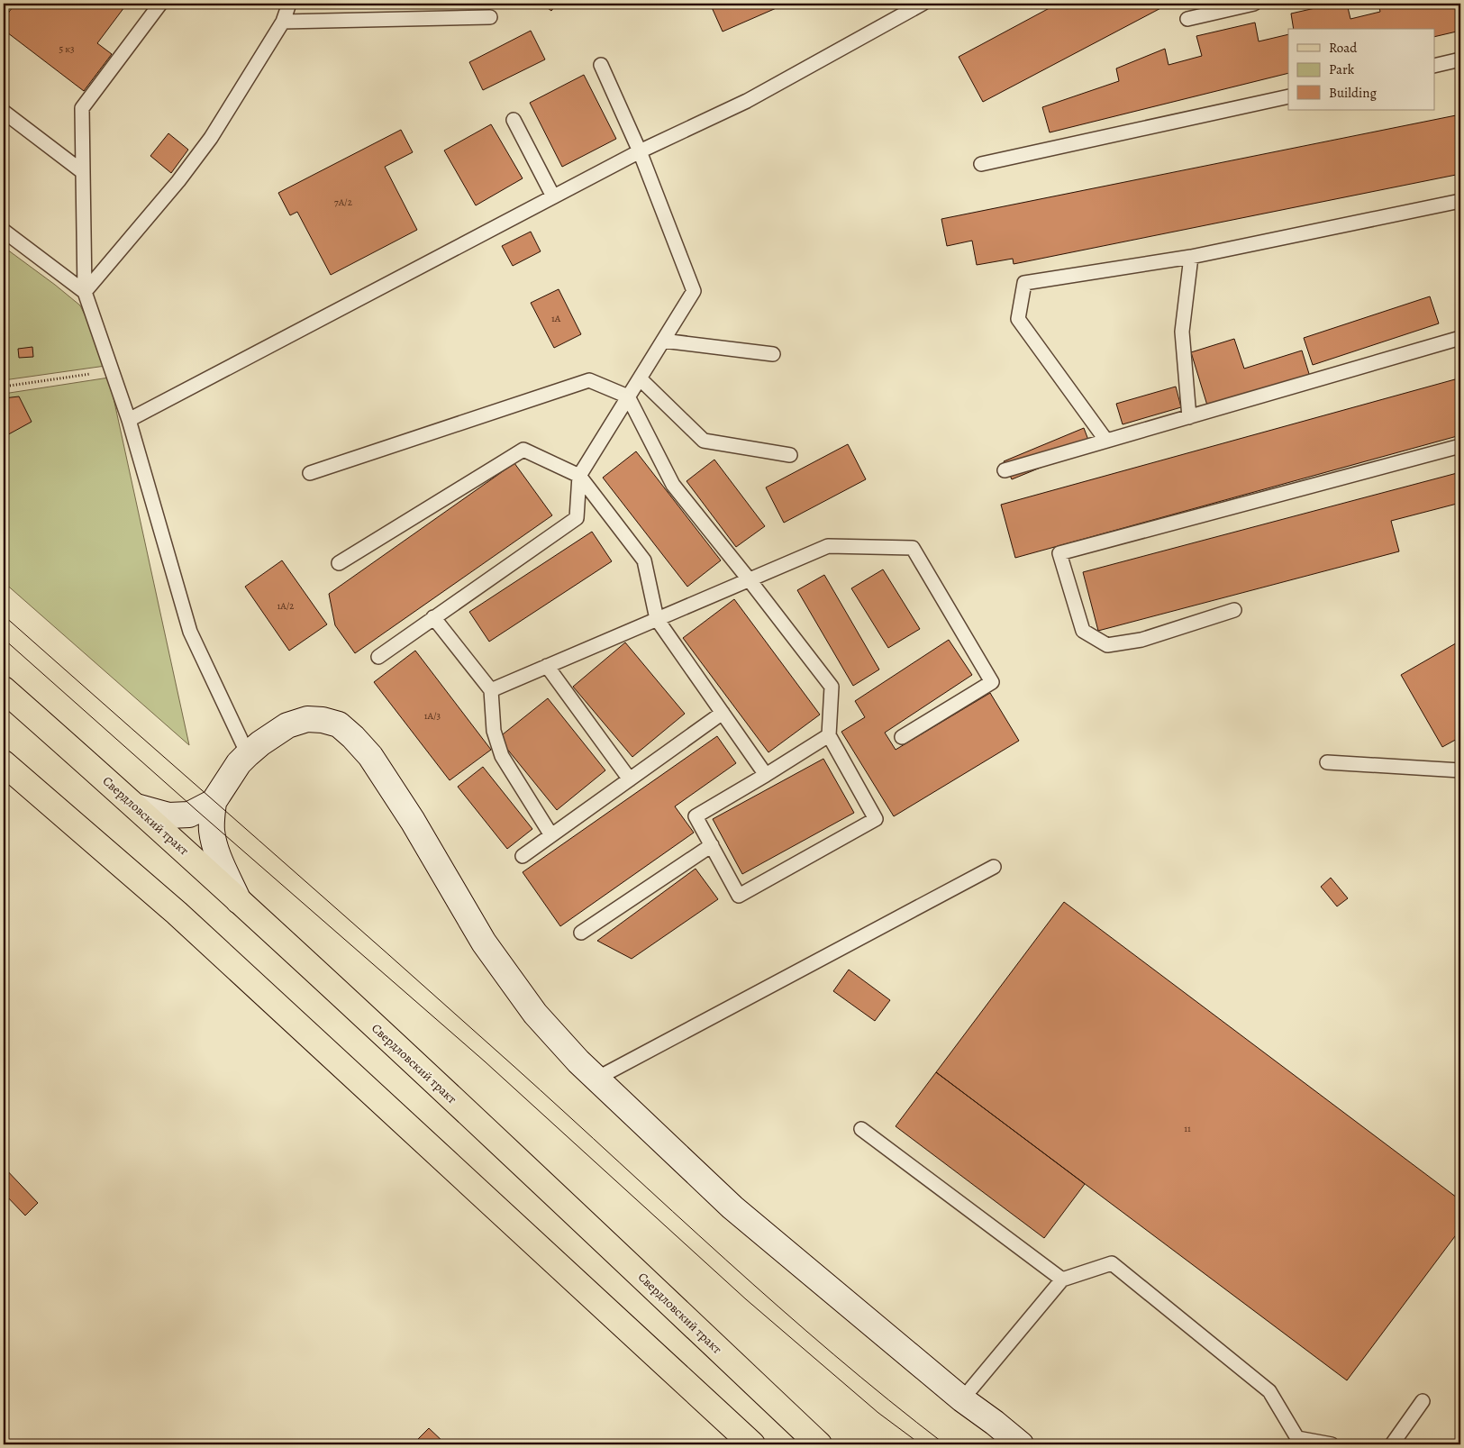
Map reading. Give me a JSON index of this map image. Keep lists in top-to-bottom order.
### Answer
{
  "streets": {
    "main road": ["Свердловский тракт"]
  },
  "house_numbers": [
    "5 к3",
    "7А/2",
    "1А",
    "1А/2",
    "1А/3",
    "11"
  ],
  "legend": ["Road", "Park", "Building"]
}
